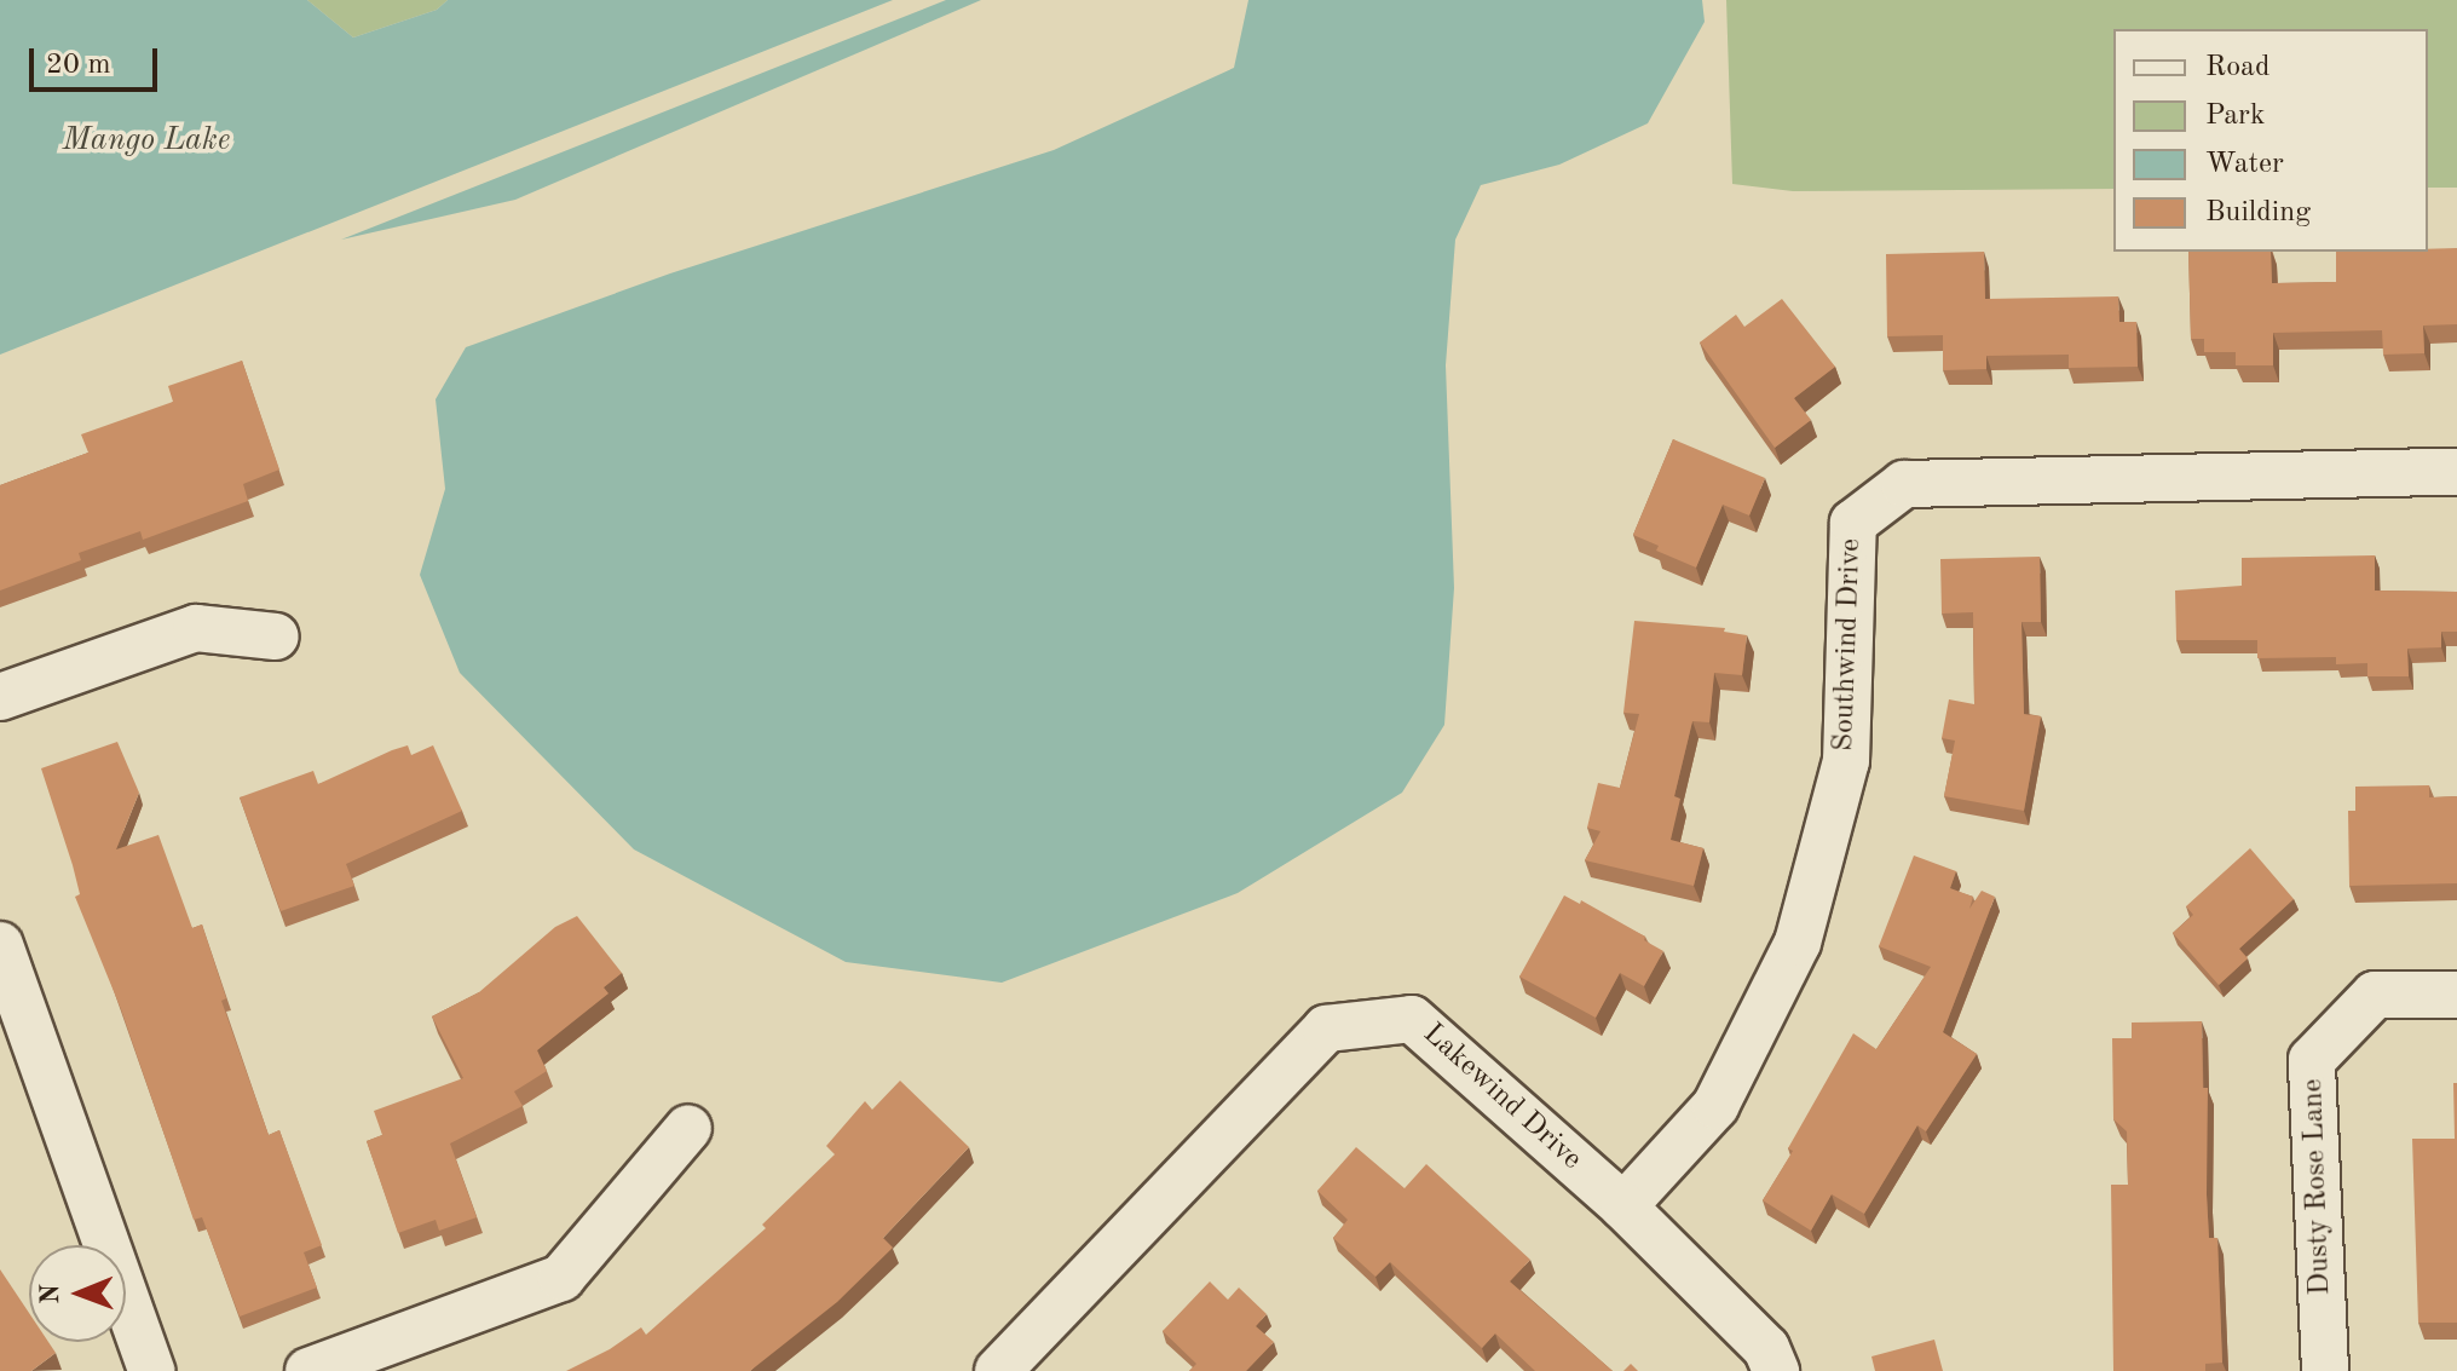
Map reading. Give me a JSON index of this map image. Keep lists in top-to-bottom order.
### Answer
{
  "streets": {
    "street": ["Southwind Drive", "Lakewind Drive", "Dusty Rose Lane"]
  },
  "crossings": [
    ["Southwind Drive", "Lakewind Drive"]
  ],
  "water": ["Mango Lake"],
  "legend": [
    "Road",
    "Park",
    "Water",
    "Building"
  ],
  "scale_bar": "20 m",
  "north": "left"
}
